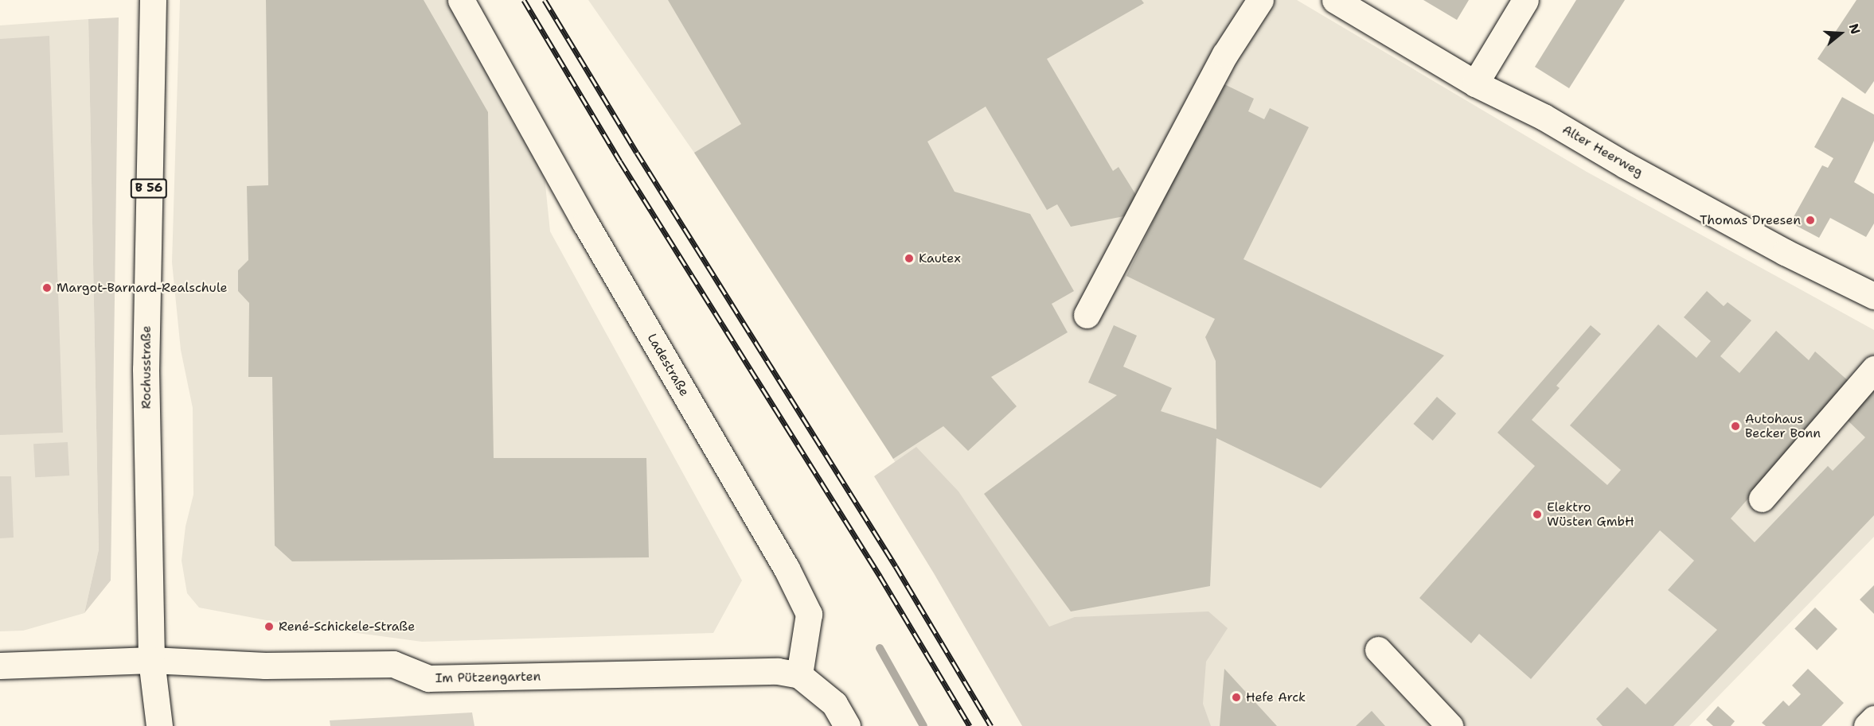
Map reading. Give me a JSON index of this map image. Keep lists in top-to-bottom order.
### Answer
{
  "streets": {
    "street": [
      "Alter Heerweg",
      "B 56",
      "Ladestraße",
      "Rochusstraße",
      "Im Pützengarten"
    ]
  },
  "crossings": [
    ["Ladestraße", "Im Pützengarten"],
    ["Rochusstraße", "Im Pützengarten"]
  ],
  "places": [
    "Thomas Dreesen",
    "Kautex",
    "Margot-Barnard-Realschule",
    "Autohaus Becker Bonn",
    "Elektro Wüsten GmbH",
    "René-Schickele-Straße",
    "Hefe Arck"
  ],
  "north": "right"
}
